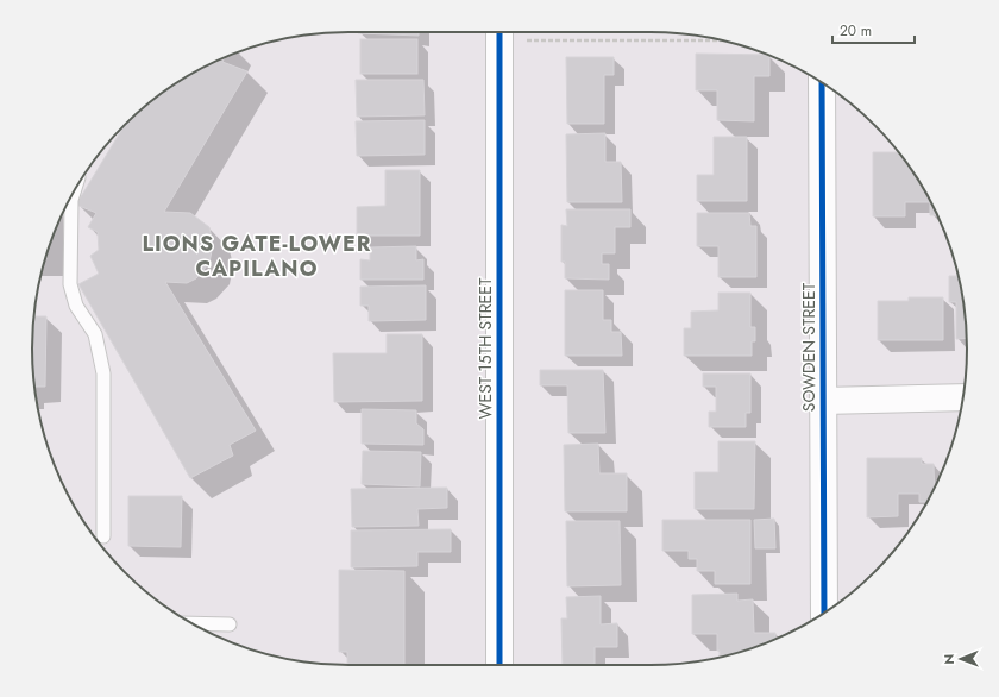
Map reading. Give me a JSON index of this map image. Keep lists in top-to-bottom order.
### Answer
{
  "streets": {
    "street": ["SOWDEN STREET", "WEST 15TH STREET"]
  },
  "districts": ["LIONS GATE-LOWER CAPILANO"],
  "scale_bar": "20 m",
  "north": "left"
}
